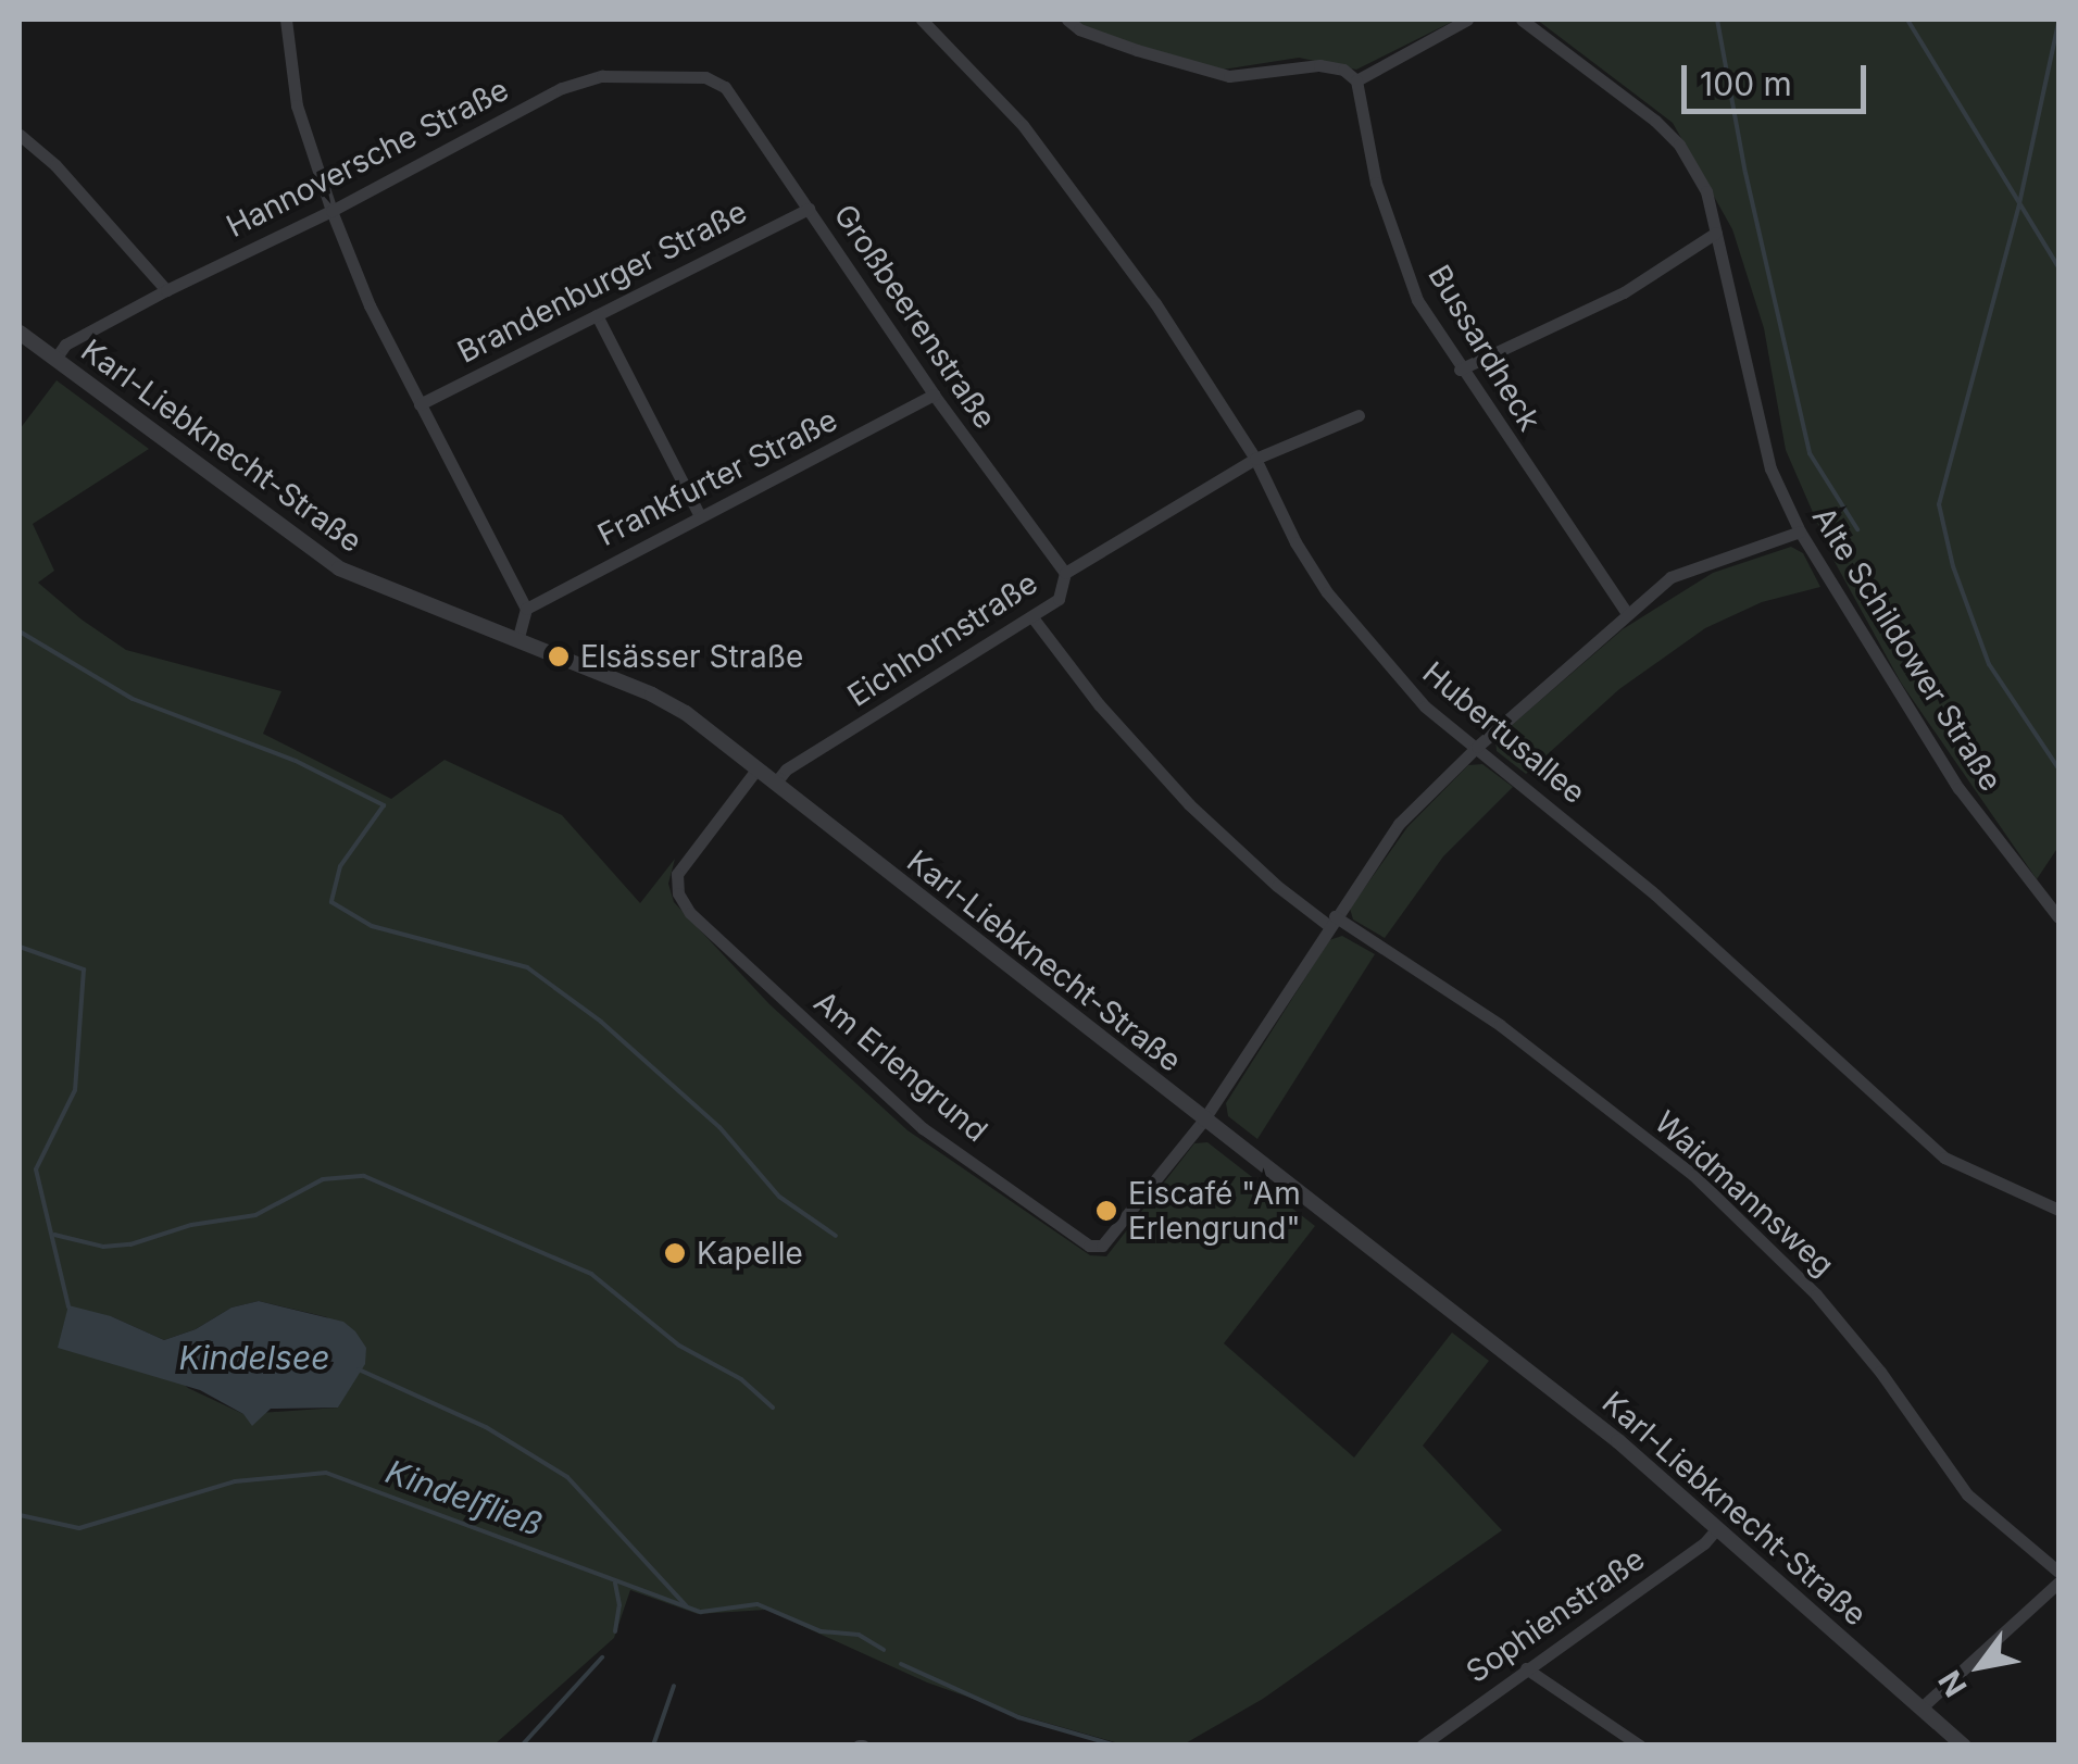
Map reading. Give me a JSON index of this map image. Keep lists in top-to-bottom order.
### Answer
{
  "streets": {
    "street": [
      "Hannoversche Straße",
      "Brandenburger Straße",
      "Großbeerenstraße",
      "Bussardheck",
      "Karl-Liebknecht-Straße",
      "Frankfurter Straße",
      "Eichhornstraße",
      "Alte Schildower Straße",
      "Hubertusallee",
      "Am Erlengrund",
      "Waidmannsweg",
      "Sophienstraße"
    ]
  },
  "crossings": [
    ["Hannoversche Straße", "Großbeerenstraße"],
    ["Hannoversche Straße", "Karl-Liebknecht-Straße"],
    ["Brandenburger Straße", "Großbeerenstraße"],
    ["Großbeerenstraße", "Frankfurter Straße"],
    ["Großbeerenstraße", "Eichhornstraße"],
    ["Karl-Liebknecht-Straße", "Eichhornstraße"],
    ["Karl-Liebknecht-Straße", "Am Erlengrund"],
    ["Karl-Liebknecht-Straße", "Sophienstraße"],
    ["Eichhornstraße", "Hubertusallee"],
    ["Eichhornstraße", "Waidmannsweg"]
  ],
  "water": ["Kindelsee", "Kindelfließ"],
  "places": ["Elsässer Straße", "Eiscafé \"Am Erlengrund\"", "Kapelle"],
  "scale_bar": "100 m",
  "north": "bottom left"
}
